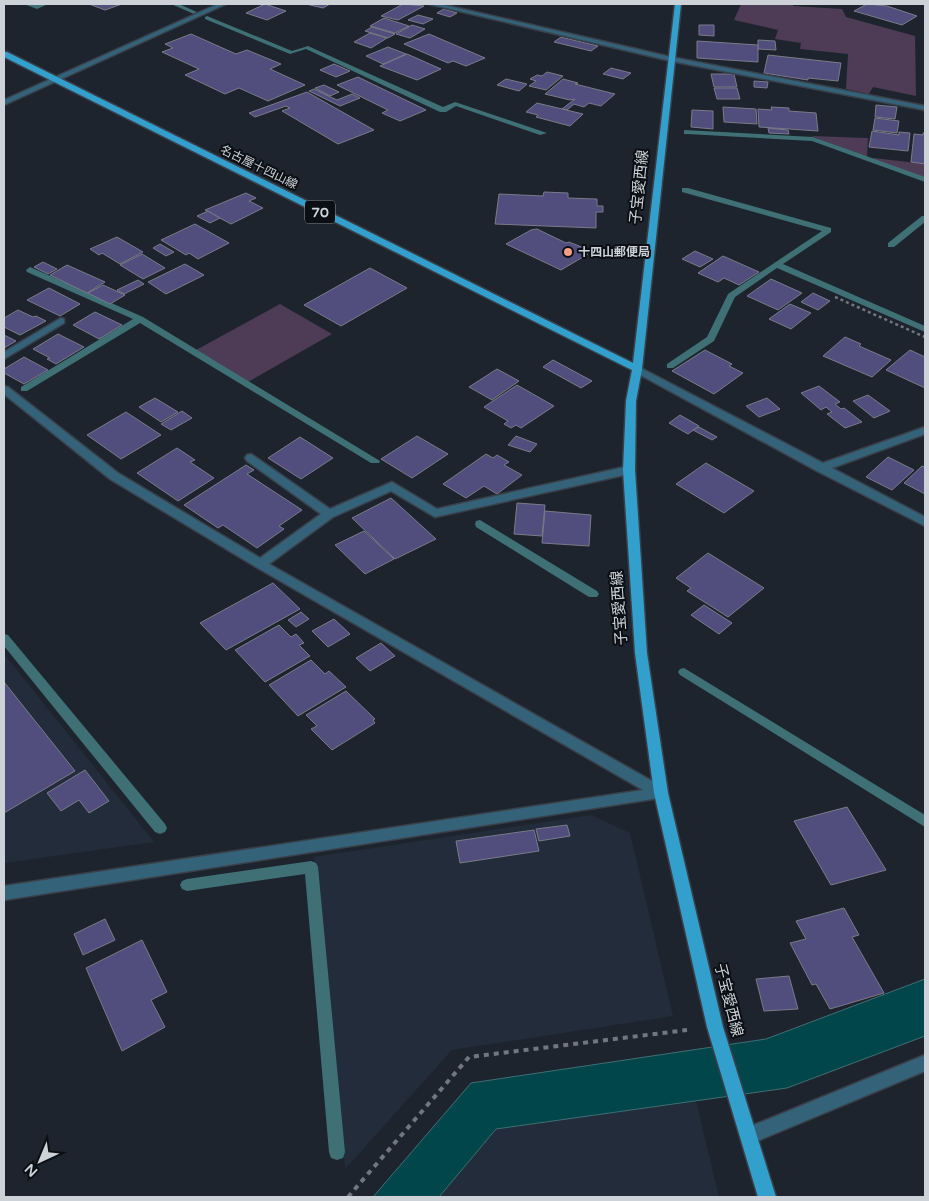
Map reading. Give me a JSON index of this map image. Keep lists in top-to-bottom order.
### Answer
{
  "streets": {
    "main road": ["名古屋十四山線", "子宝愛西線", "70"]
  },
  "crossings": [
    ["名古屋十四山線", "子宝愛西線"]
  ],
  "places": ["十四山郵便局"],
  "north": "bottom left"
}
